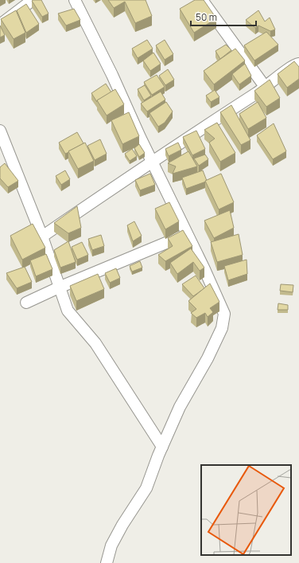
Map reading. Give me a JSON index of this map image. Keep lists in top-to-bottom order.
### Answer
{
  "scale_bar": "50 m"
}
